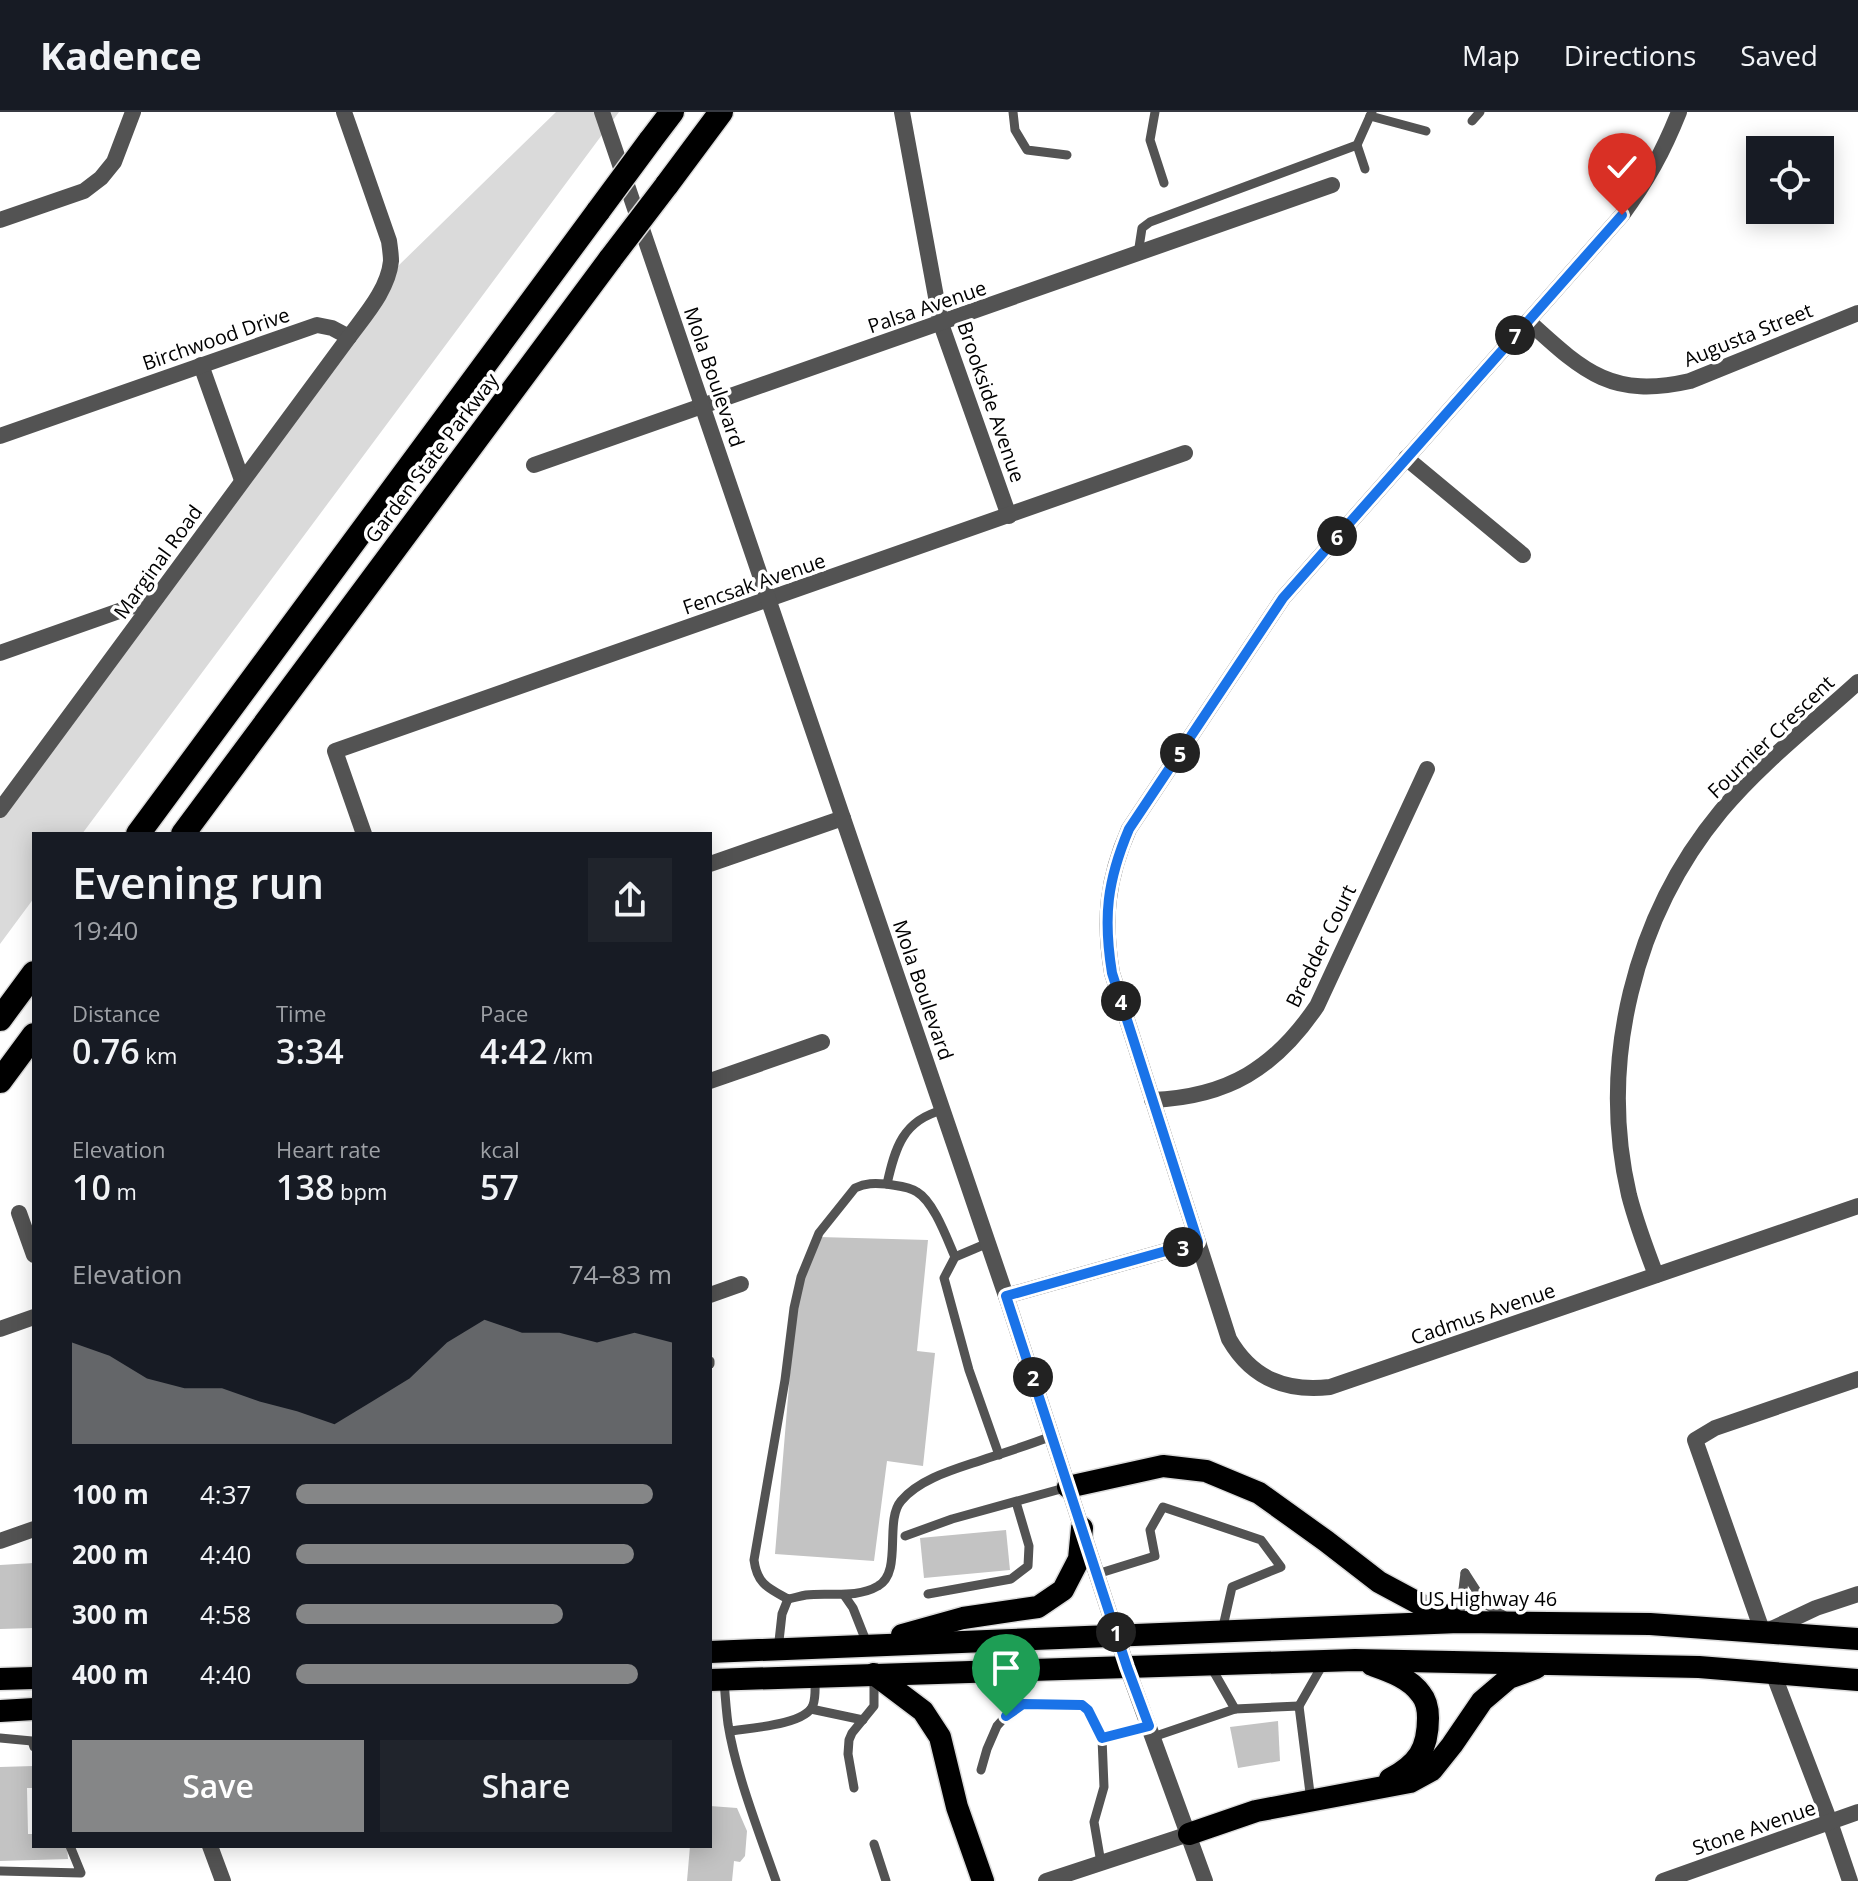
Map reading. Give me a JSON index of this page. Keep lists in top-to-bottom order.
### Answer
{
  "streets": {
    "highway": ["Garden State Parkway", "US Highway 46"],
    "street": [
      "Palsa Avenue",
      "Augusta Street",
      "Birchwood Drive",
      "Mola Boulevard",
      "Brookside Avenue",
      "Marginal Road",
      "Fencsak Avenue",
      "Fournier Crescent",
      "Bredder Court",
      "Cadmus Avenue",
      "Stone Avenue"
    ]
  },
  "crossings": [
    ["Palsa Avenue", "Mola Boulevard"],
    ["Palsa Avenue", "Brookside Avenue"],
    ["Augusta Street", "Cadmus Avenue"],
    ["Birchwood Drive", "Marginal Road"],
    ["Mola Boulevard", "Fencsak Avenue"],
    ["Mola Boulevard", "US Highway 46"],
    ["Brookside Avenue", "Fencsak Avenue"],
    ["Fournier Crescent", "Cadmus Avenue"],
    ["Bredder Court", "Cadmus Avenue"]
  ],
  "page": {
    "header": "Kadence",
    "nav": ["Map", "Directions", "Saved"],
    "pins": [
      "7",
      "6",
      "5",
      "4",
      "3",
      "2",
      "1"
    ],
    "heading": ["Evening run", "19:40"],
    "stats": [
      ["Distance", "0.76 km"],
      ["Time", "3:34"],
      ["Pace", "4:42 /km"],
      ["Elevation", "10 m"],
      ["Heart rate", "138 bpm"],
      ["kcal", "57"]
    ],
    "chart": ["Elevation", "74–83 m"],
    "list": [
      {
        "name": "100 m",
        "note": "4:37"
      },
      {
        "name": "200 m",
        "note": "4:40"
      },
      {
        "name": "300 m",
        "note": "4:58"
      },
      {
        "name": "400 m",
        "note": "4:40"
      }
    ],
    "buttons": ["Save", "Share"]
  }
}
